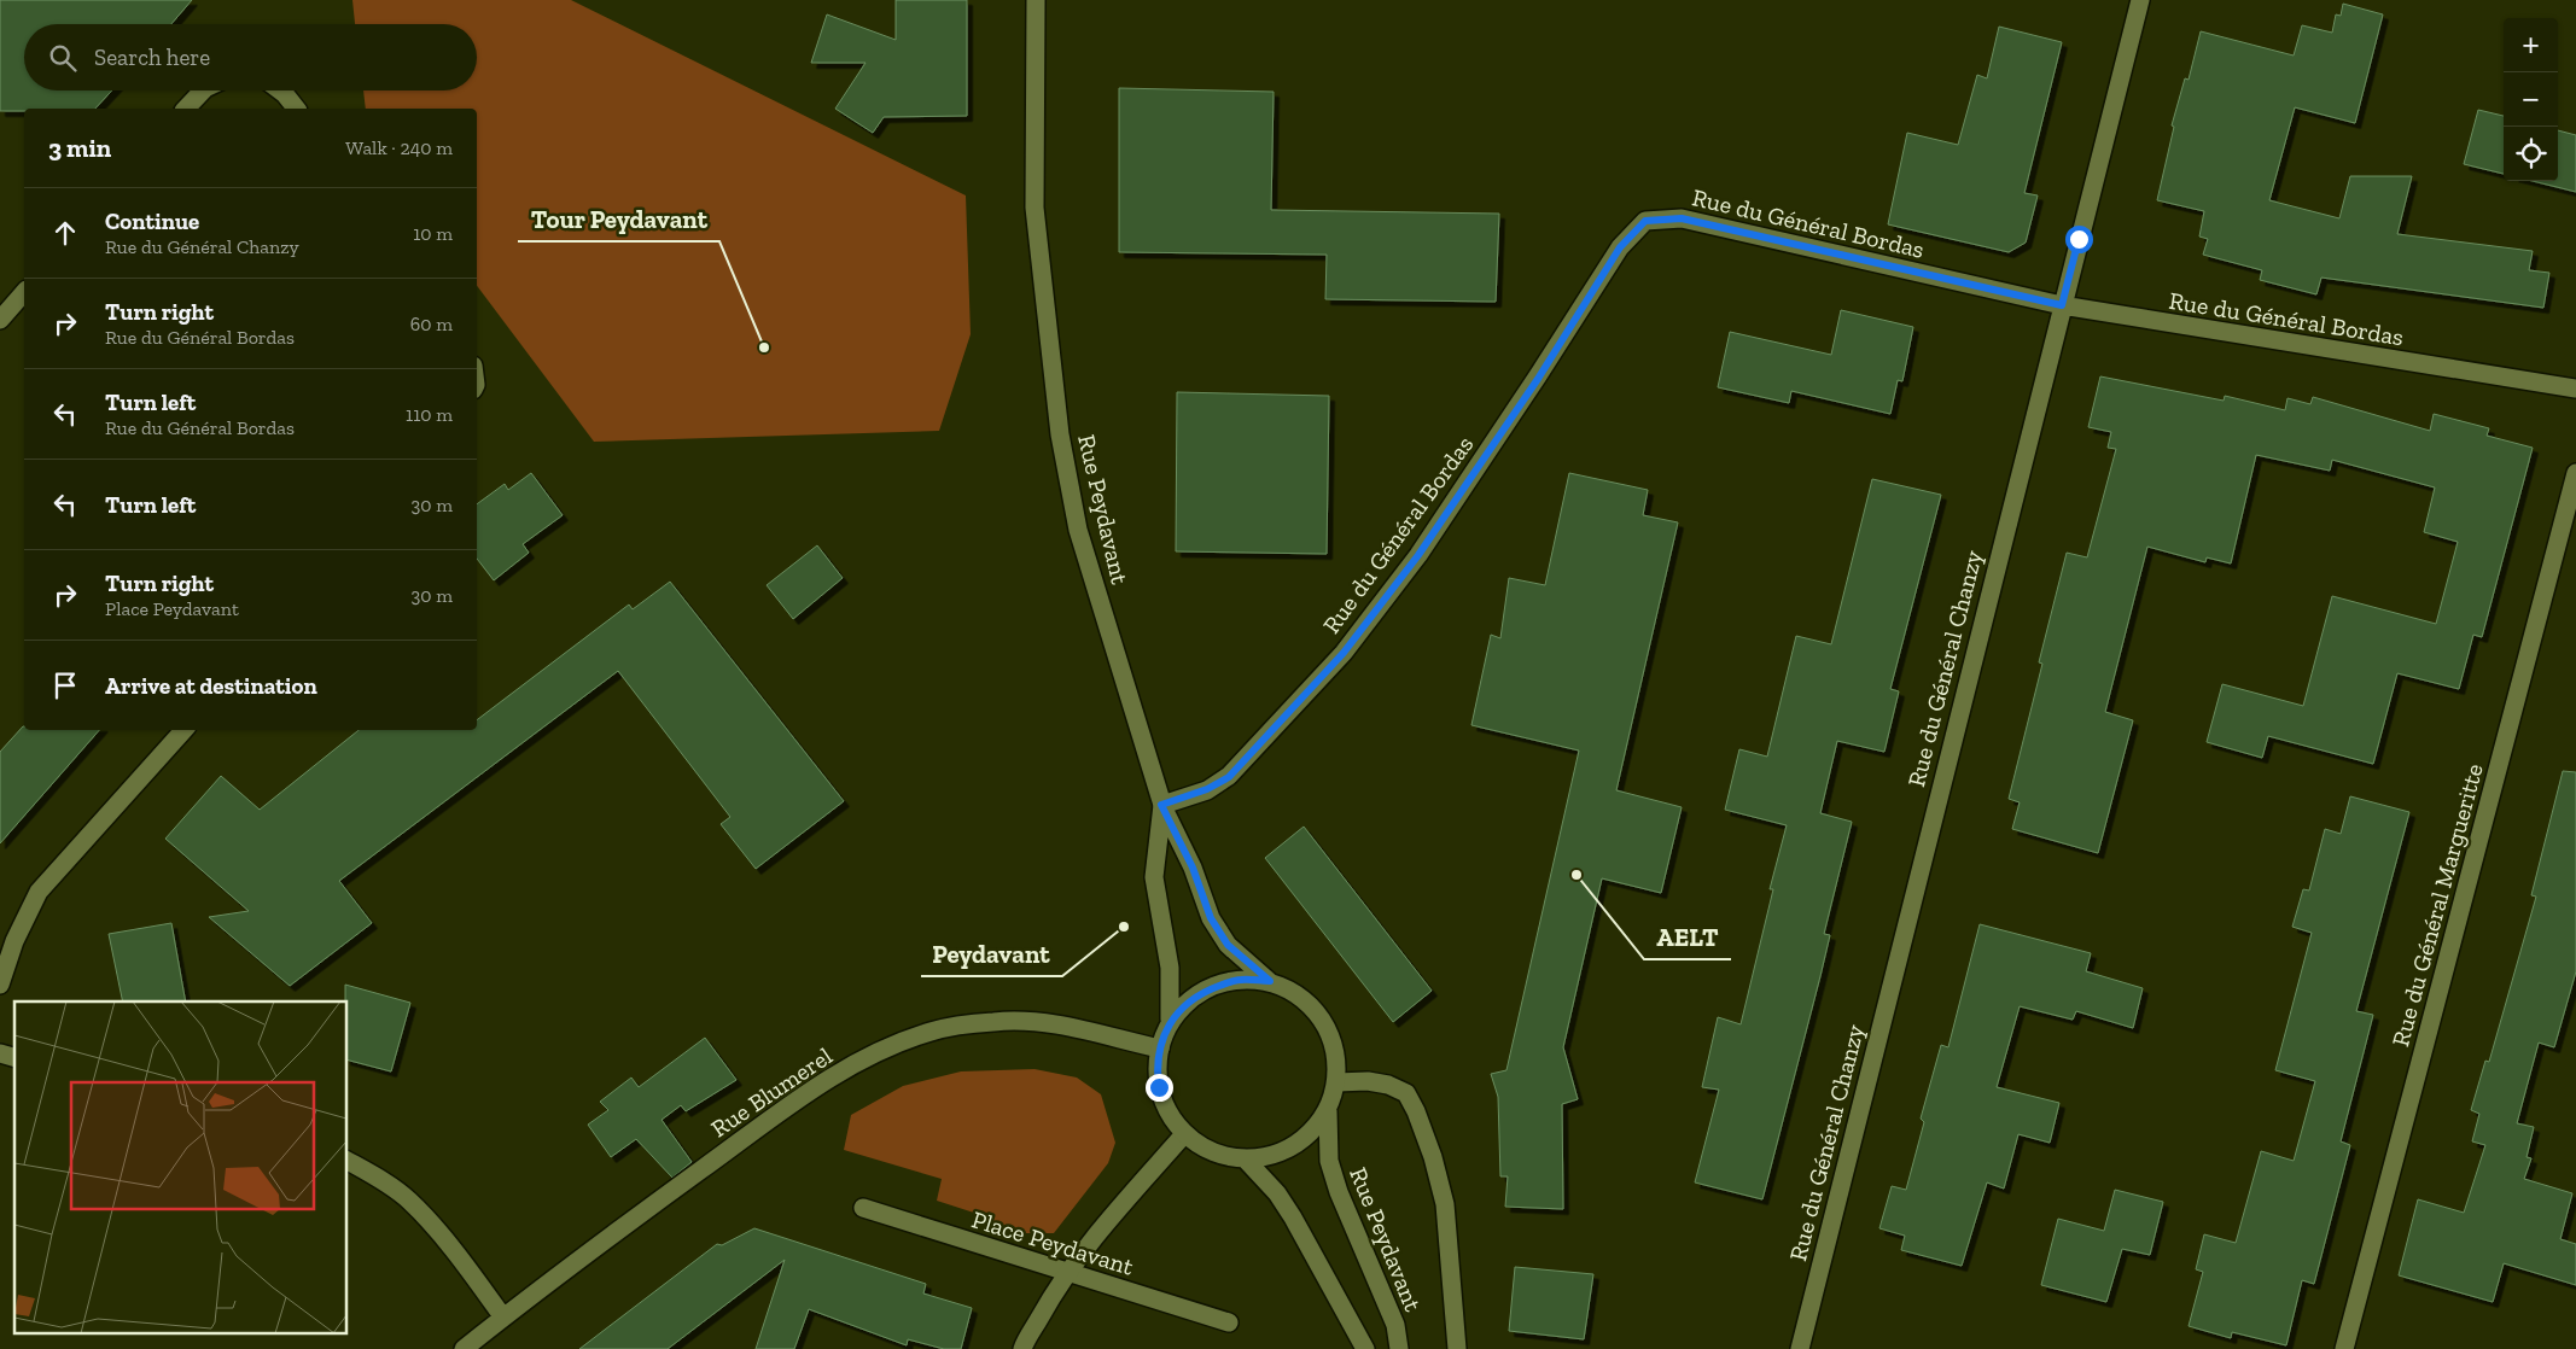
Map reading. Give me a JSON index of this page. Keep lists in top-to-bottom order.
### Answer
{
  "streets": {
    "street": [
      "Rue du Général Bordas",
      "Rue Peydavant",
      "Rue du Général Chanzy",
      "Rue du Général Margueritte",
      "Rue Blumerel",
      "Place Peydavant"
    ]
  },
  "crossings": [
    ["Rue du Général Bordas", "Rue Peydavant"],
    ["Rue du Général Bordas", "Rue du Général Chanzy"],
    ["Rue Peydavant", "Rue Blumerel"]
  ],
  "places": ["Tour Peydavant", "AELT", "Peydavant"],
  "page": {
    "map_buttons": ["+", "−"],
    "search": "Search here",
    "heading": ["3 min", "Walk · 240 m"],
    "list": [
      ["Continue", "Rue du Général Chanzy", "10 m"],
      ["Turn right", "Rue du Général Bordas", "60 m"],
      ["Turn left", "Rue du Général Bordas", "110 m"],
      ["Turn left", "30 m"],
      ["Turn right", "Place Peydavant", "30 m"],
      "Arrive at destination"
    ]
  }
}
